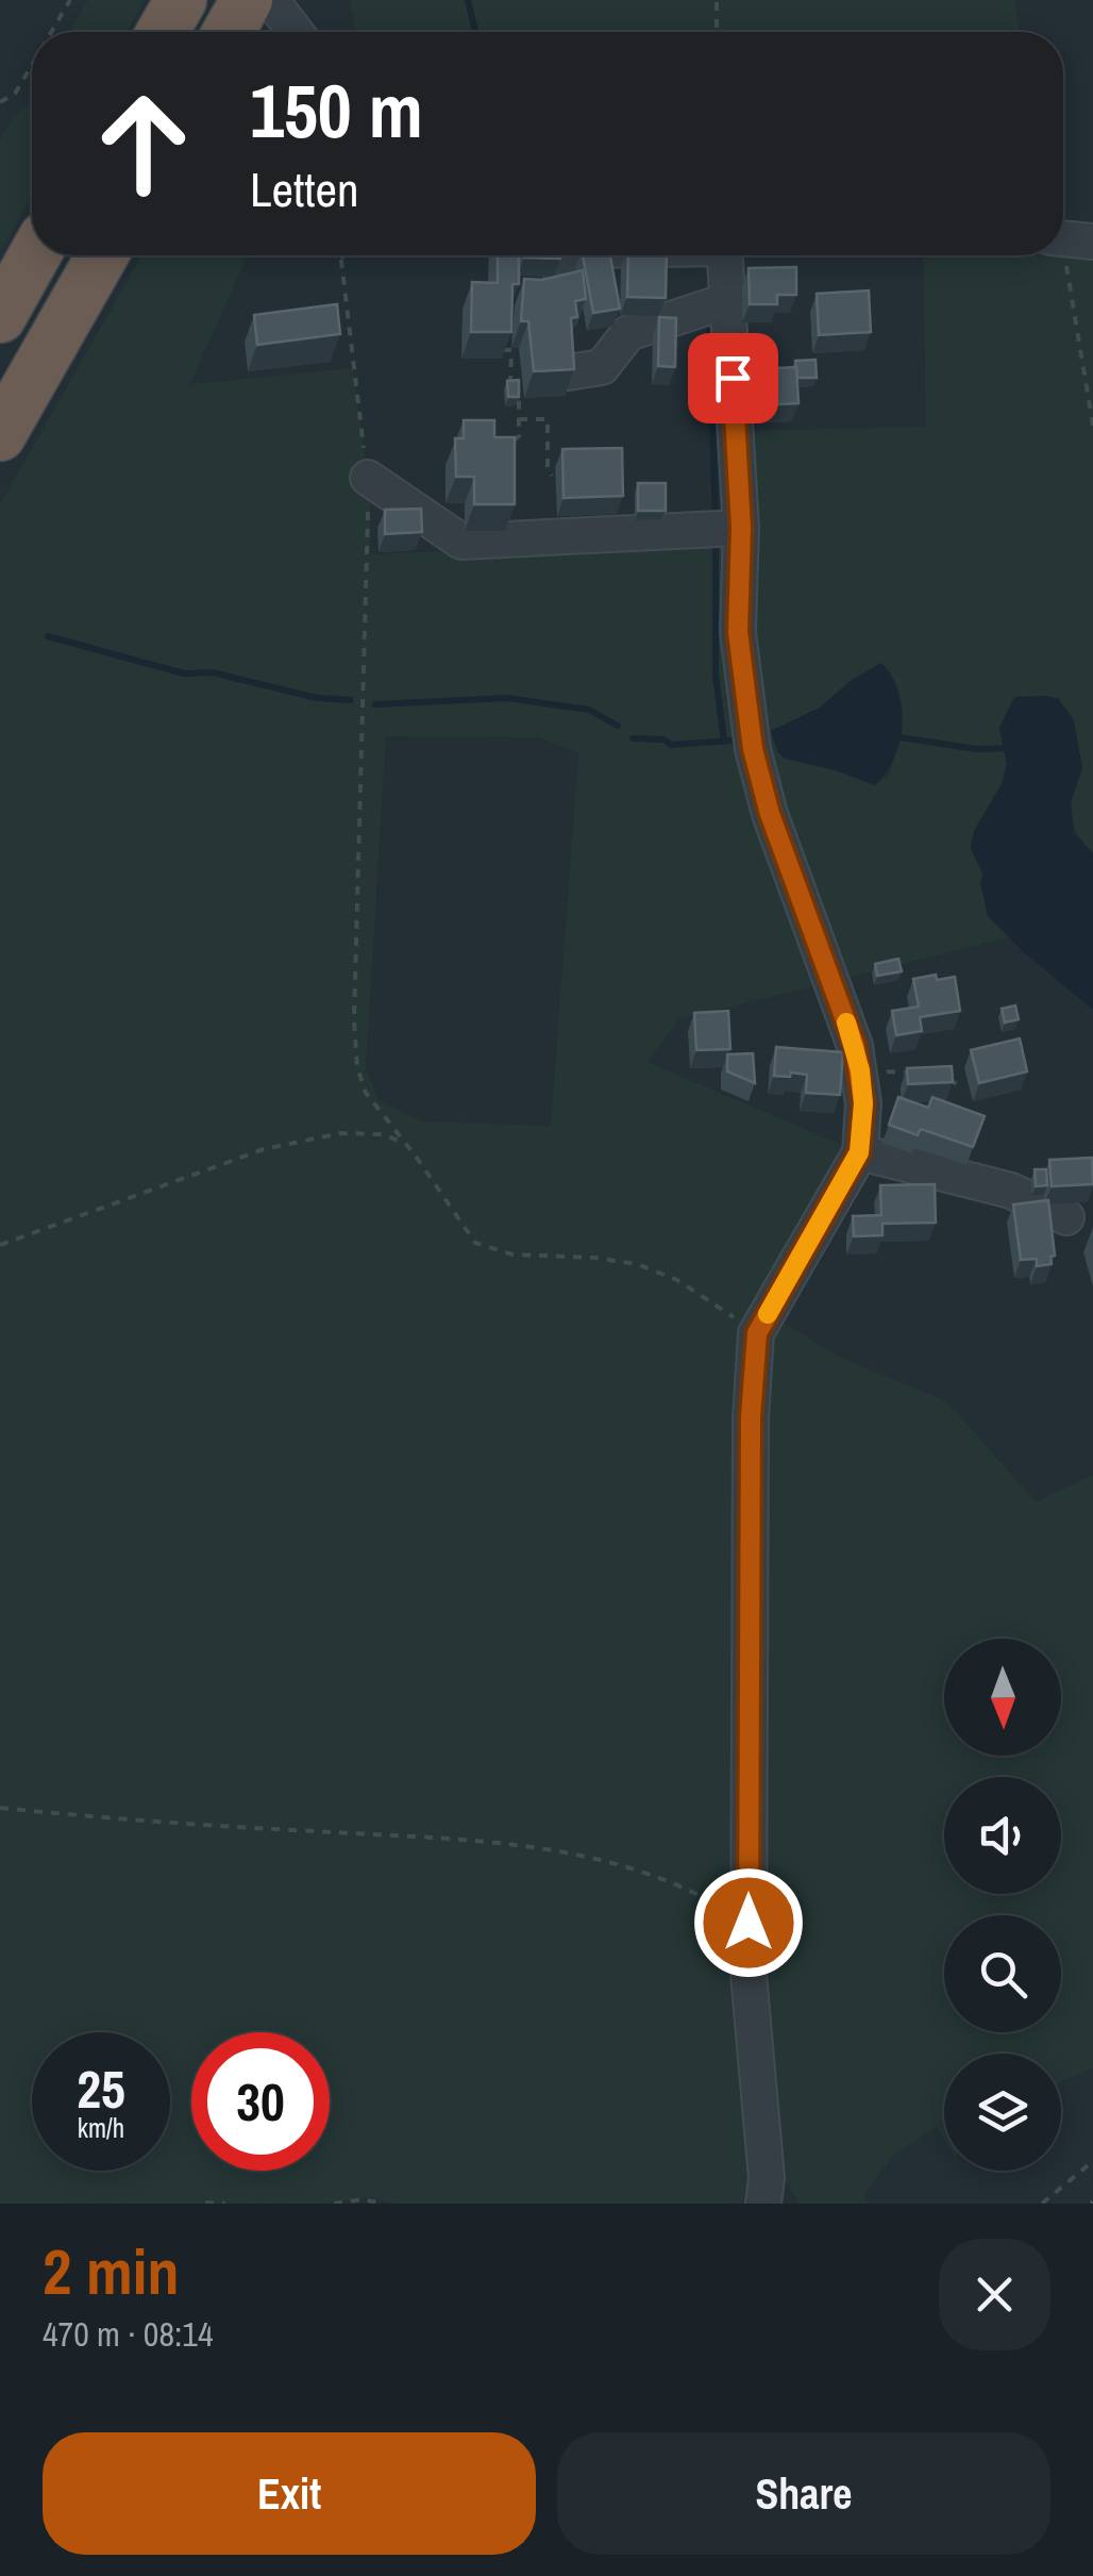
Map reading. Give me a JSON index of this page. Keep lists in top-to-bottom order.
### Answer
{
  "north": "bottom",
  "page": {
    "turn": ["150 m", "Letten"],
    "speed": "25 km/h",
    "limit": "30",
    "heading": ["2 min", "470 m · 08:14"],
    "buttons": ["Exit", "Share"]
  }
}
